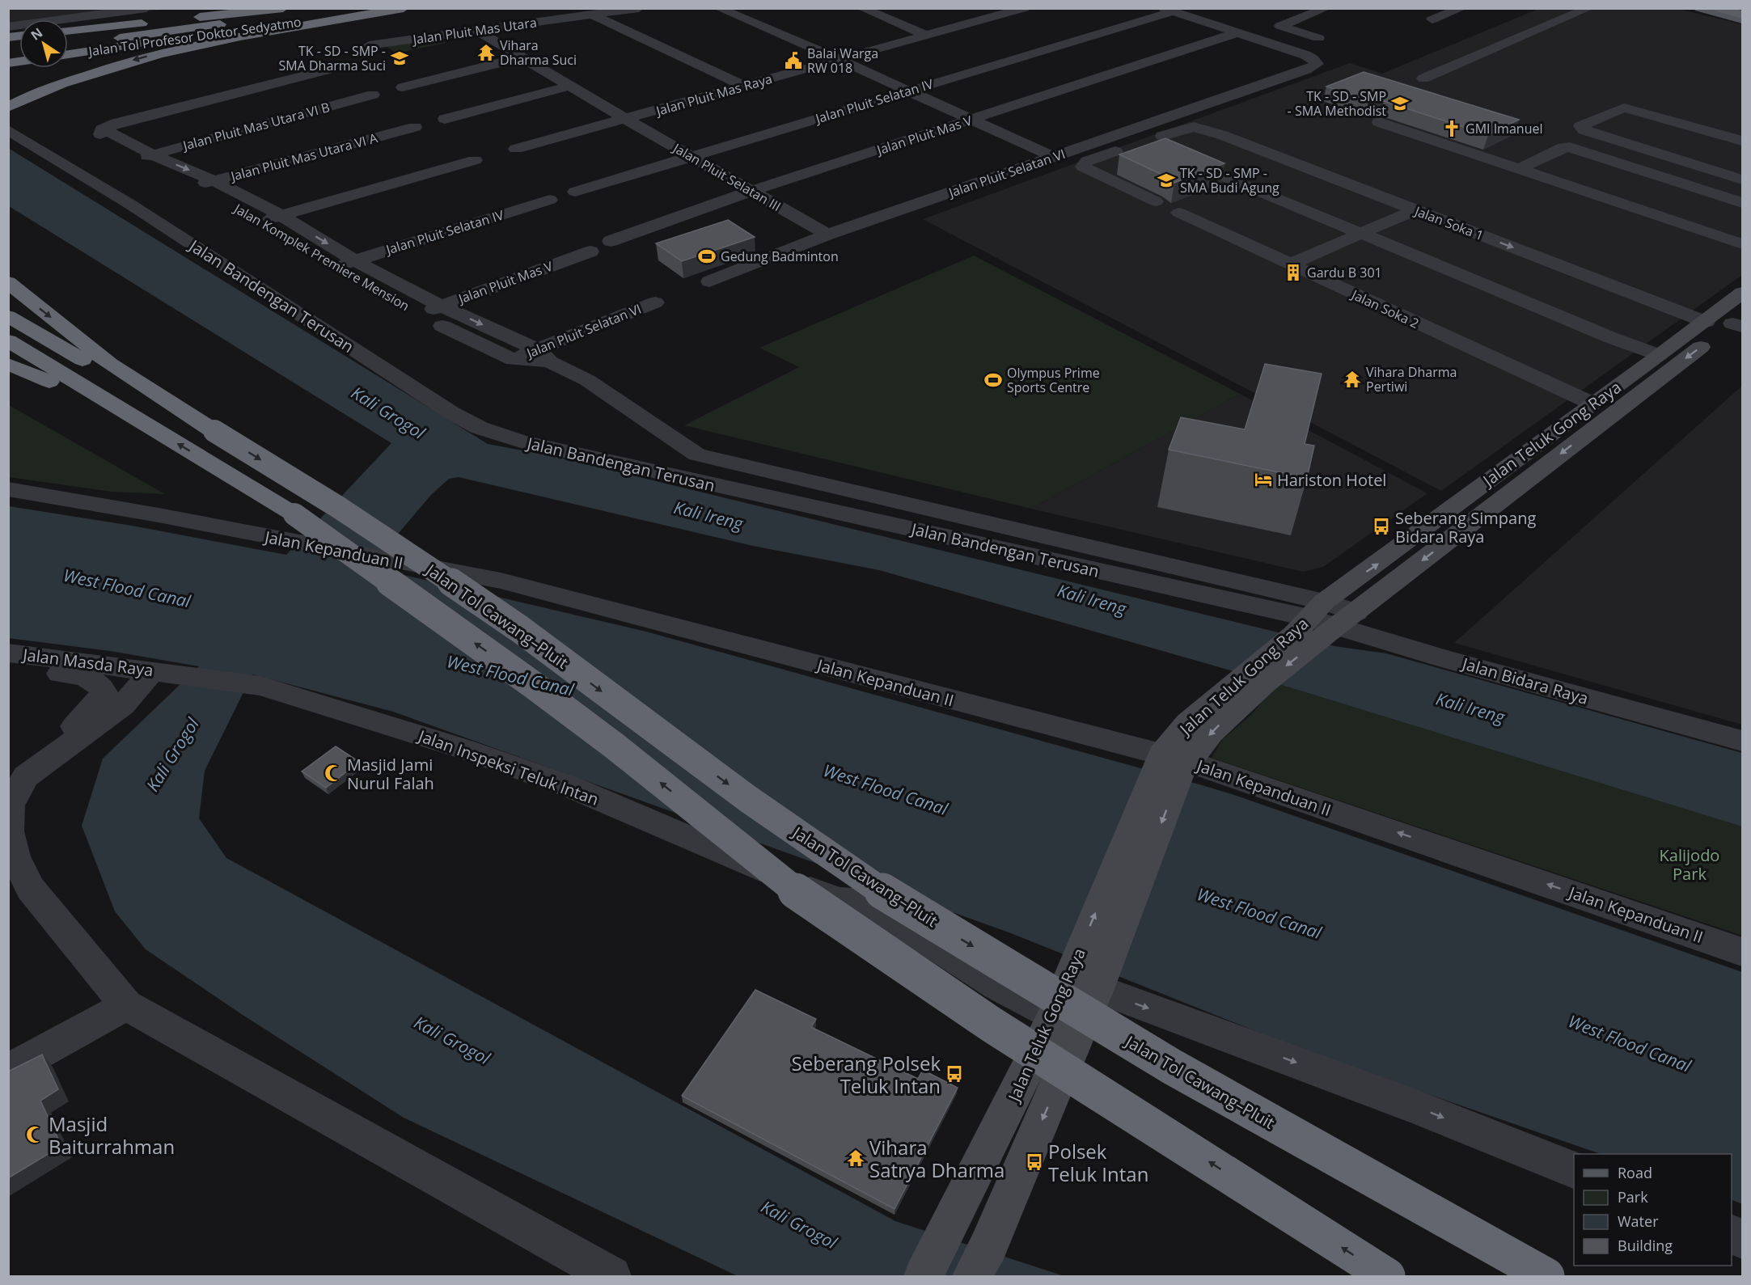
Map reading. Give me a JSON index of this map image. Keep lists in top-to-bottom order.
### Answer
{
  "streets": {
    "highway": ["Jalan Tol Profesor Doktor Sedyatmo", "Jalan Tol Cawang–Pluit"],
    "main road": ["Jalan Teluk Gong Raya"],
    "street": [
      "Jalan Pluit Mas Utara",
      "Jalan Pluit Mas Raya",
      "Jalan Pluit Selatan IV",
      "Jalan Pluit Mas Utara VI B",
      "Jalan Pluit Mas V",
      "Jalan Pluit Mas Utara VI A",
      "Jalan Pluit Selatan VI",
      "Jalan Pluit Selatan III",
      "Jalan Soka 1",
      "Jalan Komplek Premiere Mension",
      "Jalan Bandengan Terusan",
      "Jalan Soka 2",
      "Jalan Kepanduan II",
      "Jalan Masda Raya",
      "Jalan Bidara Raya",
      "Jalan Inspeksi Teluk Intan"
    ]
  },
  "crossings": [
    ["Jalan Pluit Mas Utara", "Jalan Pluit Selatan III"],
    ["Jalan Pluit Mas Raya", "Jalan Pluit Selatan III"],
    ["Jalan Pluit Selatan IV", "Jalan Pluit Selatan III"],
    ["Jalan Pluit Selatan IV", "Jalan Komplek Premiere Mension"],
    ["Jalan Pluit Mas Utara VI B", "Jalan Komplek Premiere Mension"],
    ["Jalan Pluit Mas V", "Jalan Pluit Selatan VI"],
    ["Jalan Pluit Mas V", "Jalan Pluit Selatan III"],
    ["Jalan Pluit Mas V", "Jalan Komplek Premiere Mension"],
    ["Jalan Pluit Mas Utara VI A", "Jalan Komplek Premiere Mension"],
    ["Jalan Pluit Selatan VI", "Jalan Pluit Selatan III"],
    ["Jalan Pluit Selatan VI", "Jalan Komplek Premiere Mension"],
    ["Jalan Soka 1", "Jalan Teluk Gong Raya"],
    ["Jalan Komplek Premiere Mension", "Jalan Bandengan Terusan"],
    ["Jalan Komplek Premiere Mension", "Jalan Teluk Gong Raya"],
    ["Jalan Komplek Premiere Mension", "Jalan Bidara Raya"],
    ["Jalan Bandengan Terusan", "Jalan Teluk Gong Raya"],
    ["Jalan Bandengan Terusan", "Jalan Bidara Raya"],
    ["Jalan Soka 2", "Jalan Teluk Gong Raya"],
    ["Jalan Teluk Gong Raya", "Jalan Kepanduan II"],
    ["Jalan Teluk Gong Raya", "Jalan Bidara Raya"],
    ["Jalan Teluk Gong Raya", "Jalan Inspeksi Teluk Intan"],
    ["Jalan Masda Raya", "Jalan Inspeksi Teluk Intan"]
  ],
  "water": ["Kali Grogol", "Kali Ireng", "West Flood Canal"],
  "parks": ["Kalijodo Park"],
  "places": {
    "temple": ["Vihara Dharma Suci", "Vihara Dharma Pertiwi", "Vihara Satrya Dharma"],
    "school or university": ["TK - SD - SMP - SMA Dharma Suci", "TK - SD - SMP - SMA Methodist", "TK - SD - SMP - SMA Budi Agung"],
    "public building": ["Balai Warga RW 018"],
    "church": ["GMI Imanuel"],
    "sports": ["Gedung Badminton", "Olympus Prime Sports Centre"],
    "building": ["Gardu B 301"],
    "hotel": ["Hariston Hotel"],
    "bus stop": ["Seberang Simpang Bidara Raya", "Seberang Polsek Teluk Intan", "Polsek Teluk Intan"],
    "mosque": ["Masjid Jami Nurul Falah", "Masjid Baiturrahman"]
  },
  "legend": [
    "Road",
    "Park",
    "Water",
    "Building"
  ],
  "north": "top left"
}
